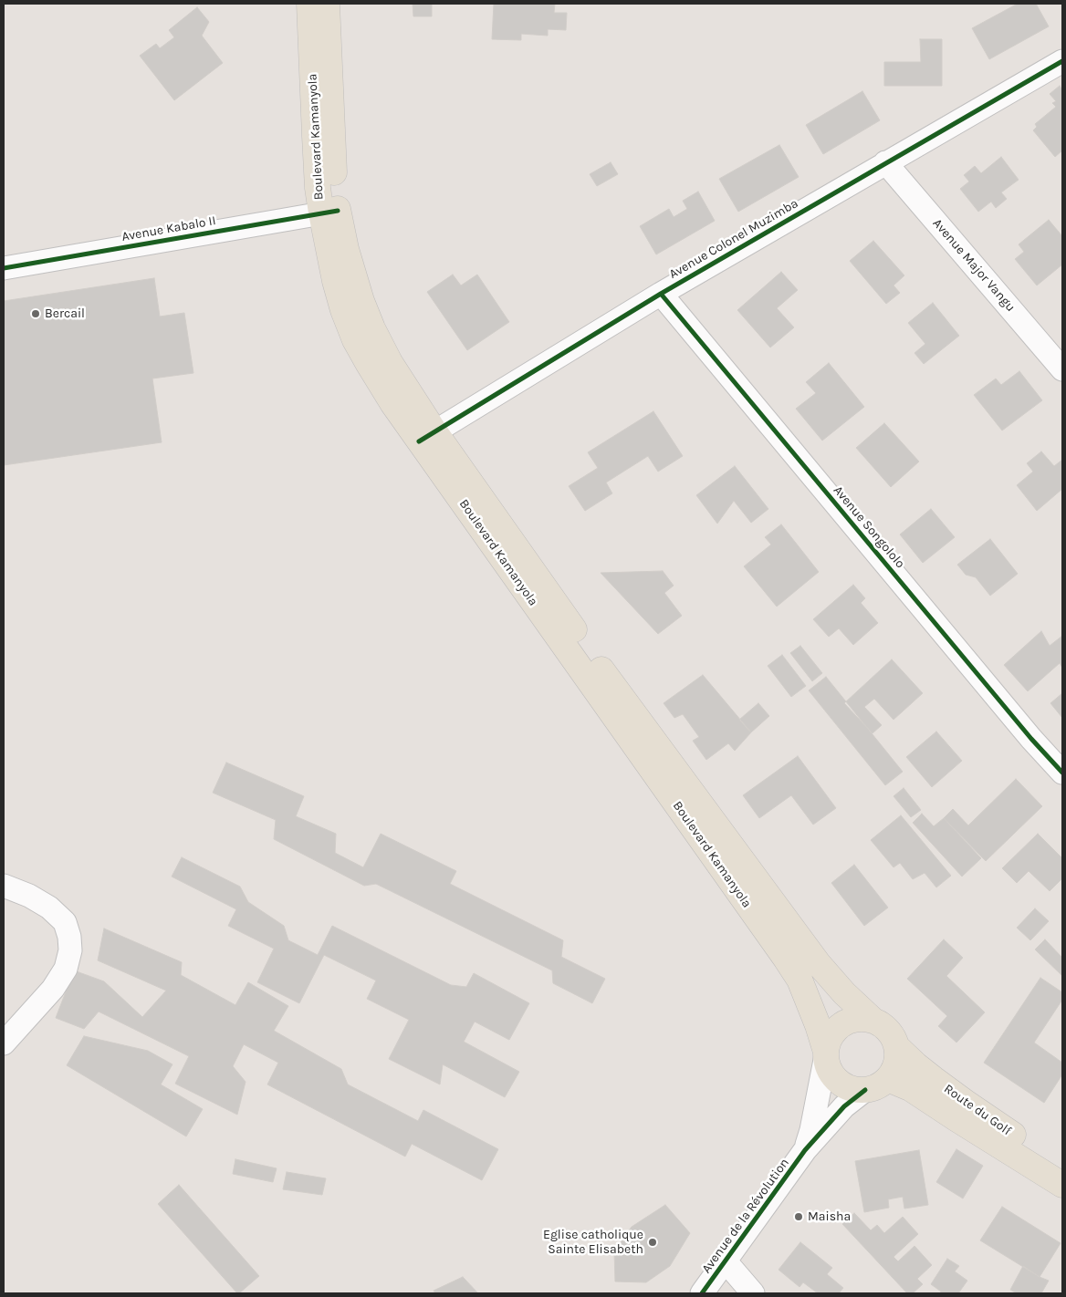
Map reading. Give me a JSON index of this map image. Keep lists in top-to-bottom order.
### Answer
{
  "streets": {
    "main road": ["Boulevard Kamanyola", "Route du Golf"],
    "street": [
      "Avenue Kabalo II",
      "Avenue Colonel Muzimba",
      "Avenue Major Vangu",
      "Avenue Songololo",
      "Avenue de la Révolution"
    ]
  },
  "crossings": [
    ["Boulevard Kamanyola", "Avenue Kabalo II"],
    ["Boulevard Kamanyola", "Avenue Colonel Muzimba"],
    ["Boulevard Kamanyola", "Route du Golf"],
    ["Avenue Colonel Muzimba", "Avenue Major Vangu"],
    ["Avenue Colonel Muzimba", "Avenue Songololo"]
  ],
  "places": ["Bercail", "Maisha", "Eglise catholique Sainte Elisabeth"]
}
